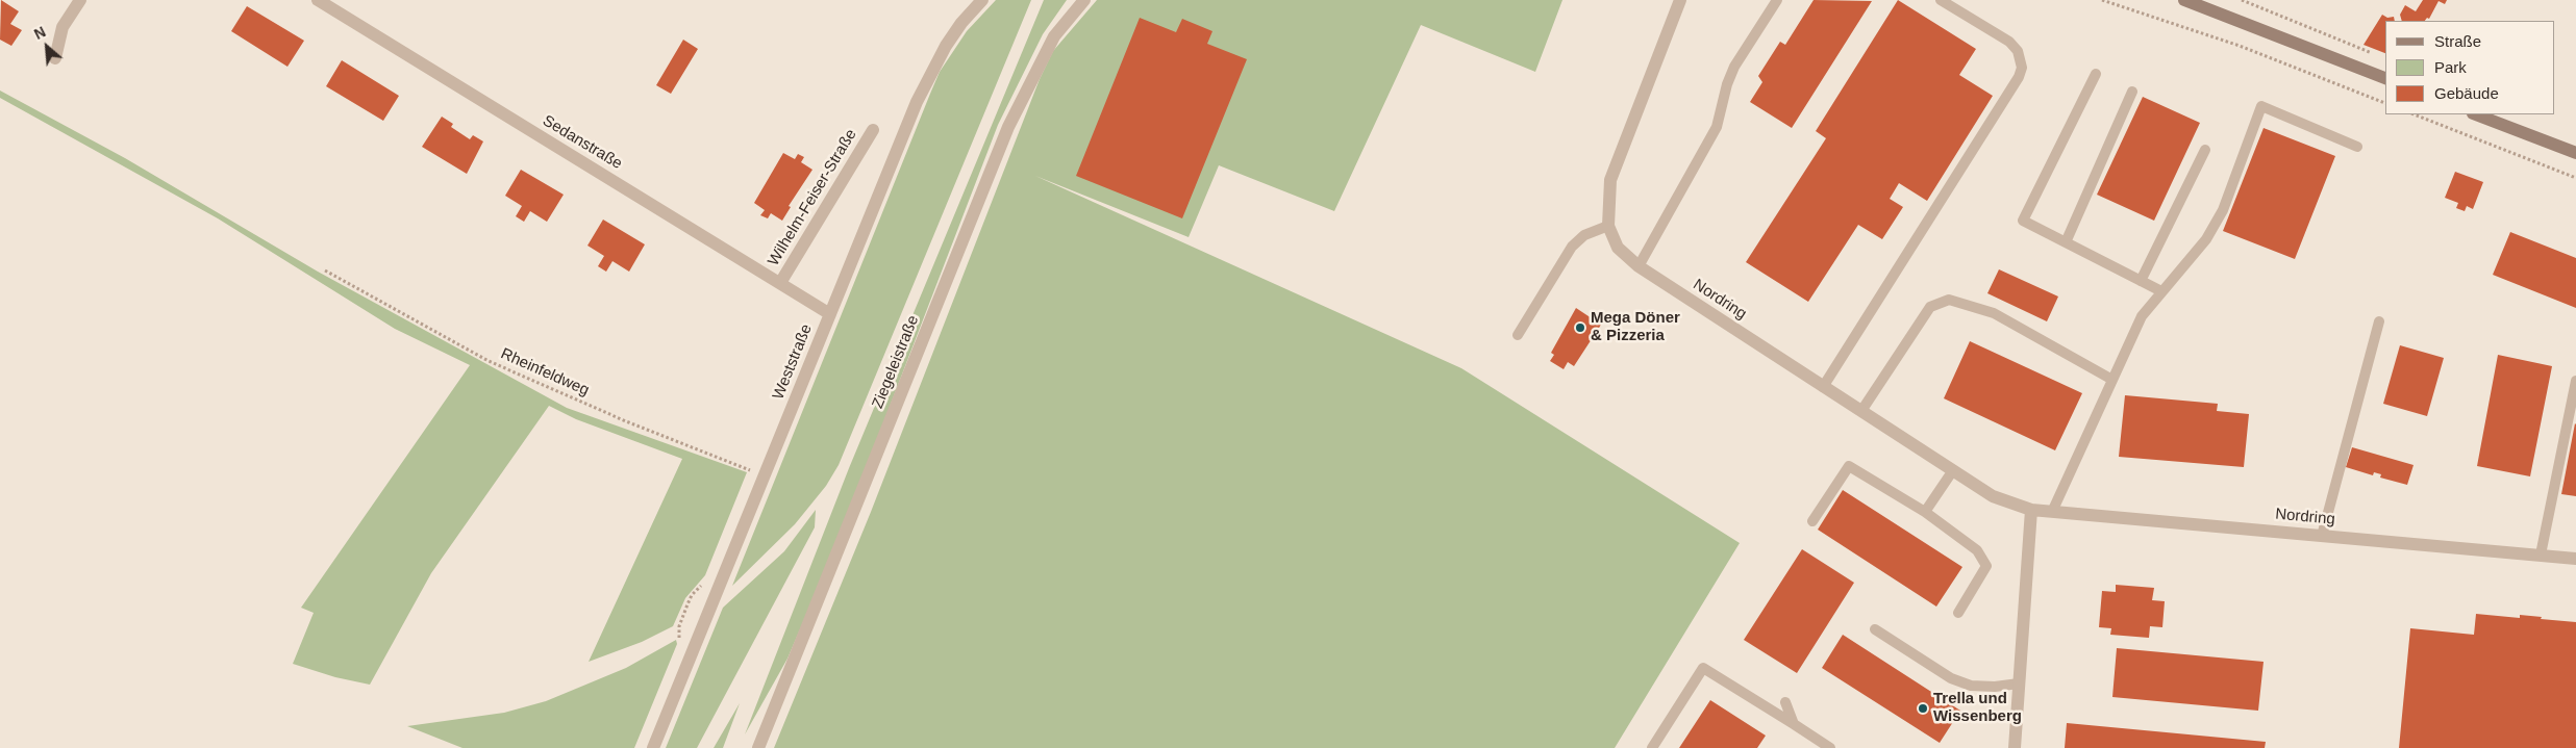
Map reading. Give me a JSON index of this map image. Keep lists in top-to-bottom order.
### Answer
{
  "streets": {
    "street": [
      "Sedanstraße",
      "Wilhelm-Feiser-Straße",
      "Nordring",
      "Weststraße",
      "Ziegeleistraße"
    ],
    "path": ["Rheinfeldweg"]
  },
  "crossings": [
    ["Sedanstraße", "Wilhelm-Feiser-Straße"],
    ["Sedanstraße", "Weststraße"],
    ["Weststraße", "Rheinfeldweg"]
  ],
  "places": ["Mega Döner & Pizzeria", "Trella und Wissenberg"],
  "legend": ["Straße", "Park", "Gebäude"],
  "north": "top left"
}
